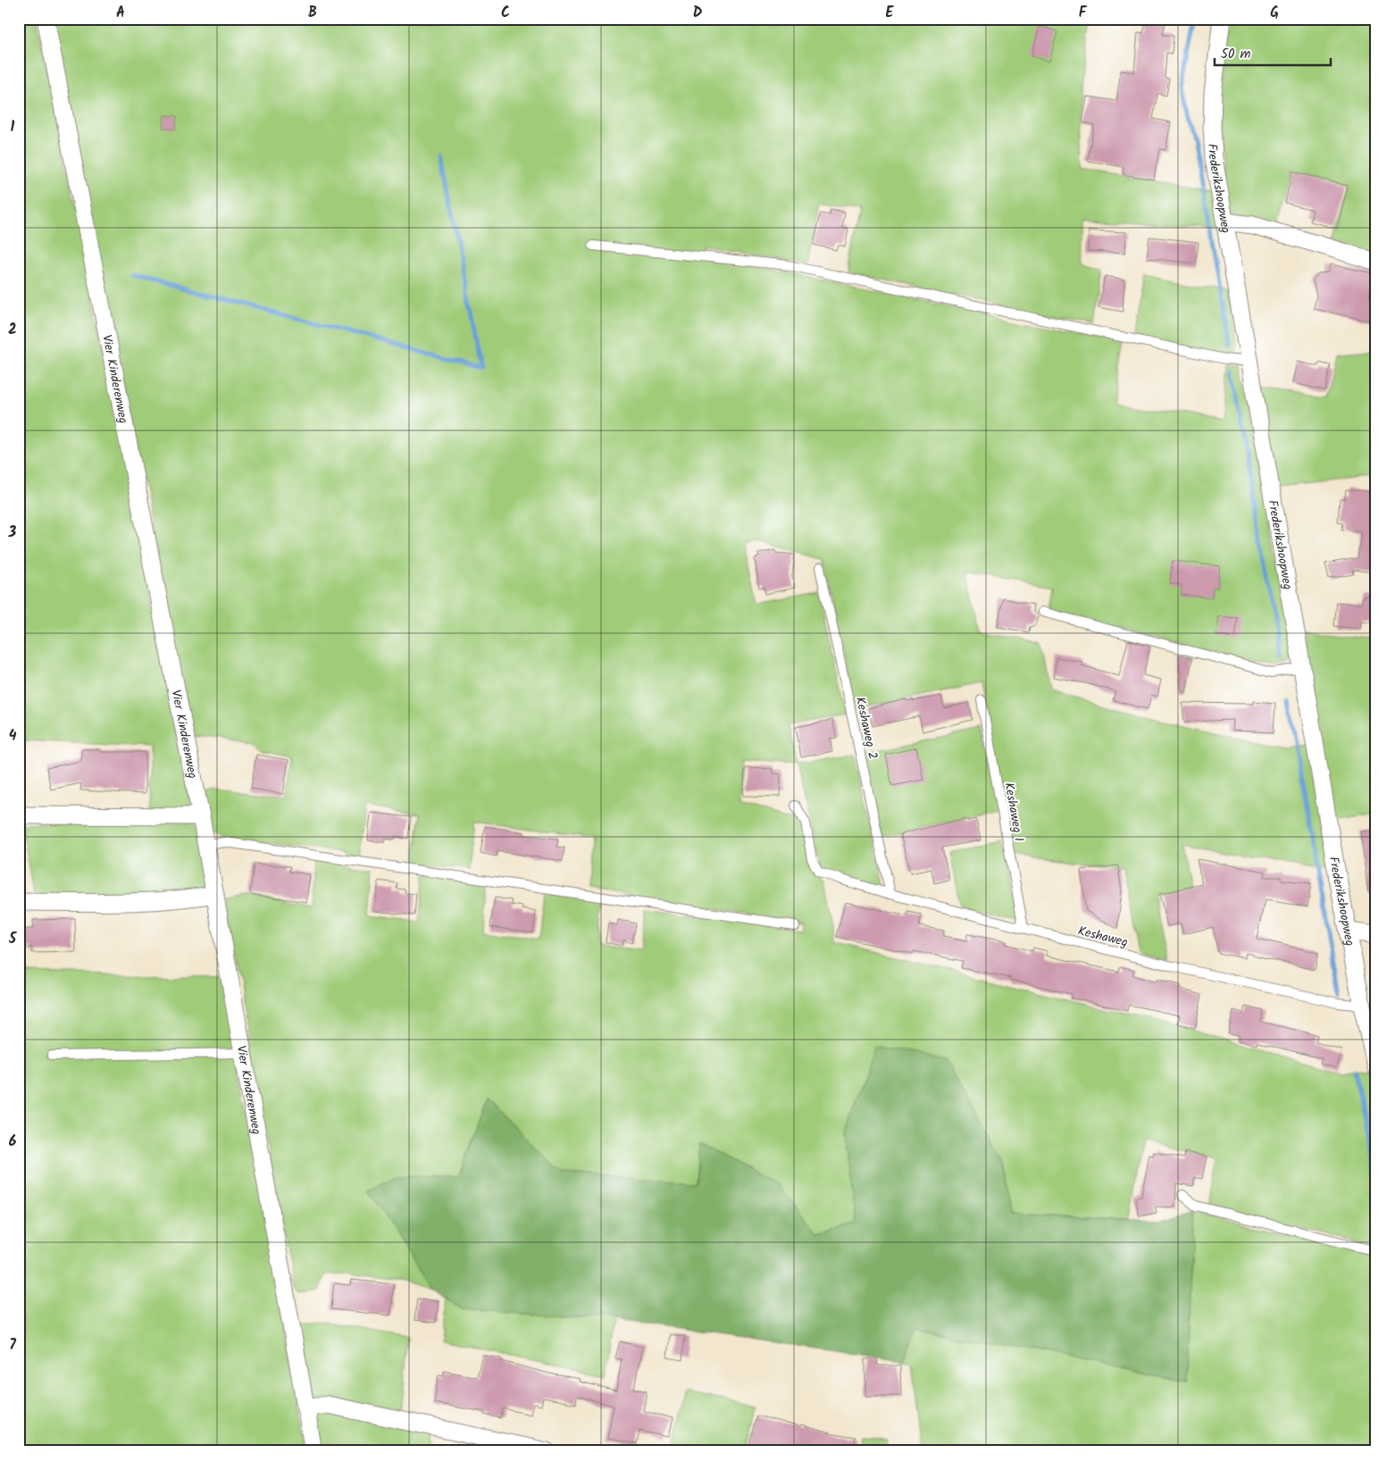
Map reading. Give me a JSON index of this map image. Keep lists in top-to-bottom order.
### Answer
{
  "streets": {
    "street": ["Frederikshoopweg", "Vier Kinderenweg"],
    "lane": ["Keshaweg 2", "Keshaweg 1", "Keshaweg"]
  },
  "crossings": [
    ["Frederikshoopweg", "Keshaweg"],
    ["Keshaweg 2", "Keshaweg"],
    ["Keshaweg 1", "Keshaweg"]
  ],
  "scale_bar": "50 m",
  "grid": {
    "columns": [
      "A",
      "B",
      "C",
      "D",
      "E",
      "F",
      "G"
    ],
    "rows": [
      "1",
      "2",
      "3",
      "4",
      "5",
      "6",
      "7"
    ]
  }
}
